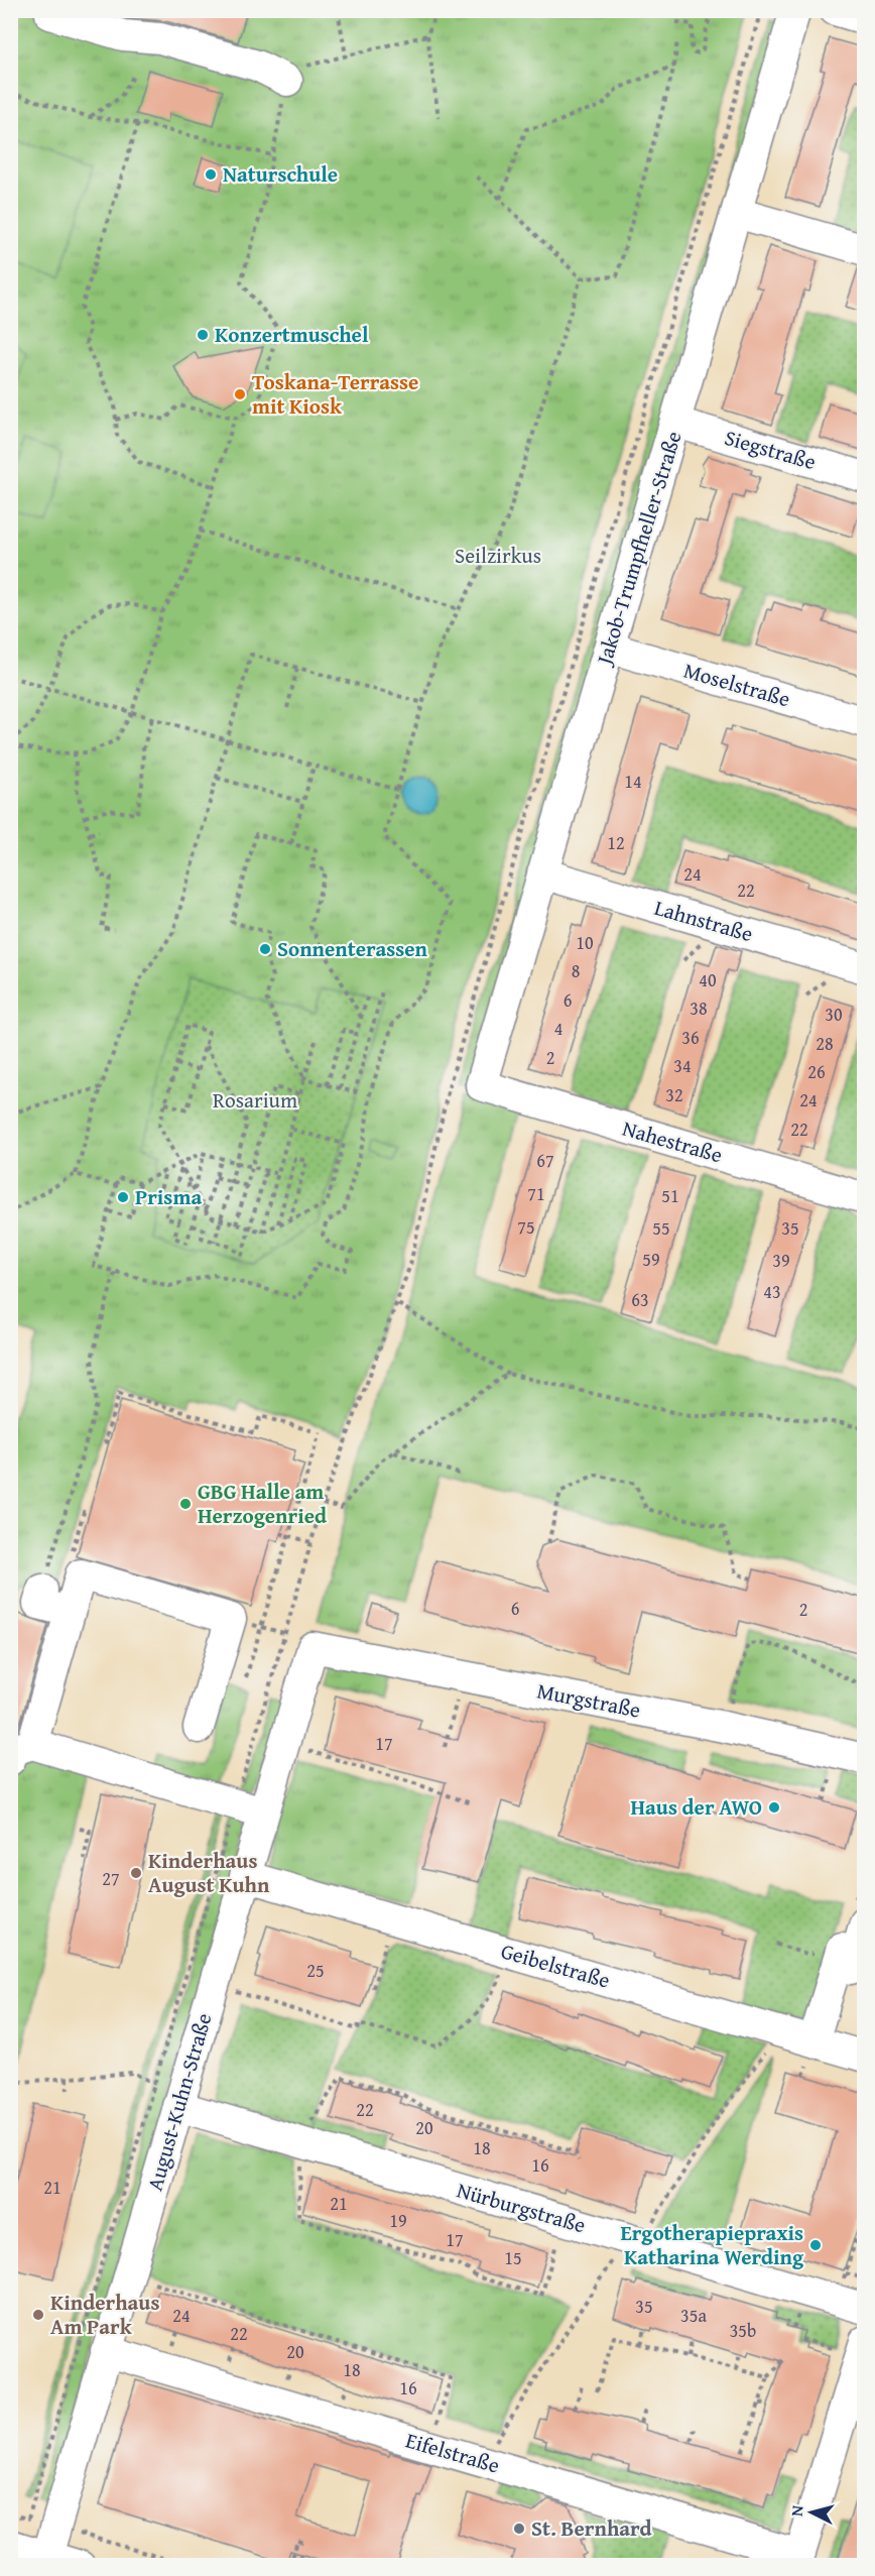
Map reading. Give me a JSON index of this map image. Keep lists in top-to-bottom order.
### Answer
{
  "streets": {
    "street": [
      "Siegstraße",
      "Jakob-Trumpfheller-Straße",
      "Moselstraße",
      "Lahnstraße",
      "Nahestraße",
      "Murgstraße",
      "Geibelstraße",
      "August-Kuhn-Straße",
      "Nürburgstraße",
      "Eifelstraße"
    ]
  },
  "crossings": [
    ["Siegstraße", "Jakob-Trumpfheller-Straße"],
    ["Jakob-Trumpfheller-Straße", "Moselstraße"],
    ["Jakob-Trumpfheller-Straße", "Lahnstraße"],
    ["Jakob-Trumpfheller-Straße", "Nahestraße"],
    ["Murgstraße", "August-Kuhn-Straße"],
    ["Geibelstraße", "August-Kuhn-Straße"],
    ["August-Kuhn-Straße", "Nürburgstraße"],
    ["August-Kuhn-Straße", "Eifelstraße"]
  ],
  "parks": ["Seilzirkus", "Rosarium"],
  "places": [
    "Naturschule",
    "Konzertmuschel",
    "Toskana-Terrasse mit Kiosk",
    "Sonnenterassen",
    "Prisma",
    "GBG Halle am Herzogenried",
    "Haus der AWO",
    "Kinderhaus August Kuhn",
    "Ergotherapiepraxis Katharina Werding",
    "Kinderhaus Am Park",
    "St. Bernhard"
  ],
  "house_numbers": [
    "14",
    "12",
    "24",
    "22",
    "10",
    "8",
    "40",
    "6",
    "38",
    "30",
    "4",
    "36",
    "28",
    "2",
    "34",
    "26",
    "32",
    "24",
    "22",
    "67",
    "71",
    "51",
    "75",
    "55",
    "35",
    "59",
    "39",
    "43",
    "63",
    "6",
    "2",
    "17",
    "27",
    "25",
    "22",
    "20",
    "18",
    "16",
    "21",
    "21",
    "19",
    "17",
    "15",
    "35",
    "24",
    "35a",
    "35b",
    "22",
    "20",
    "18",
    "16"
  ],
  "north": "left"
}
